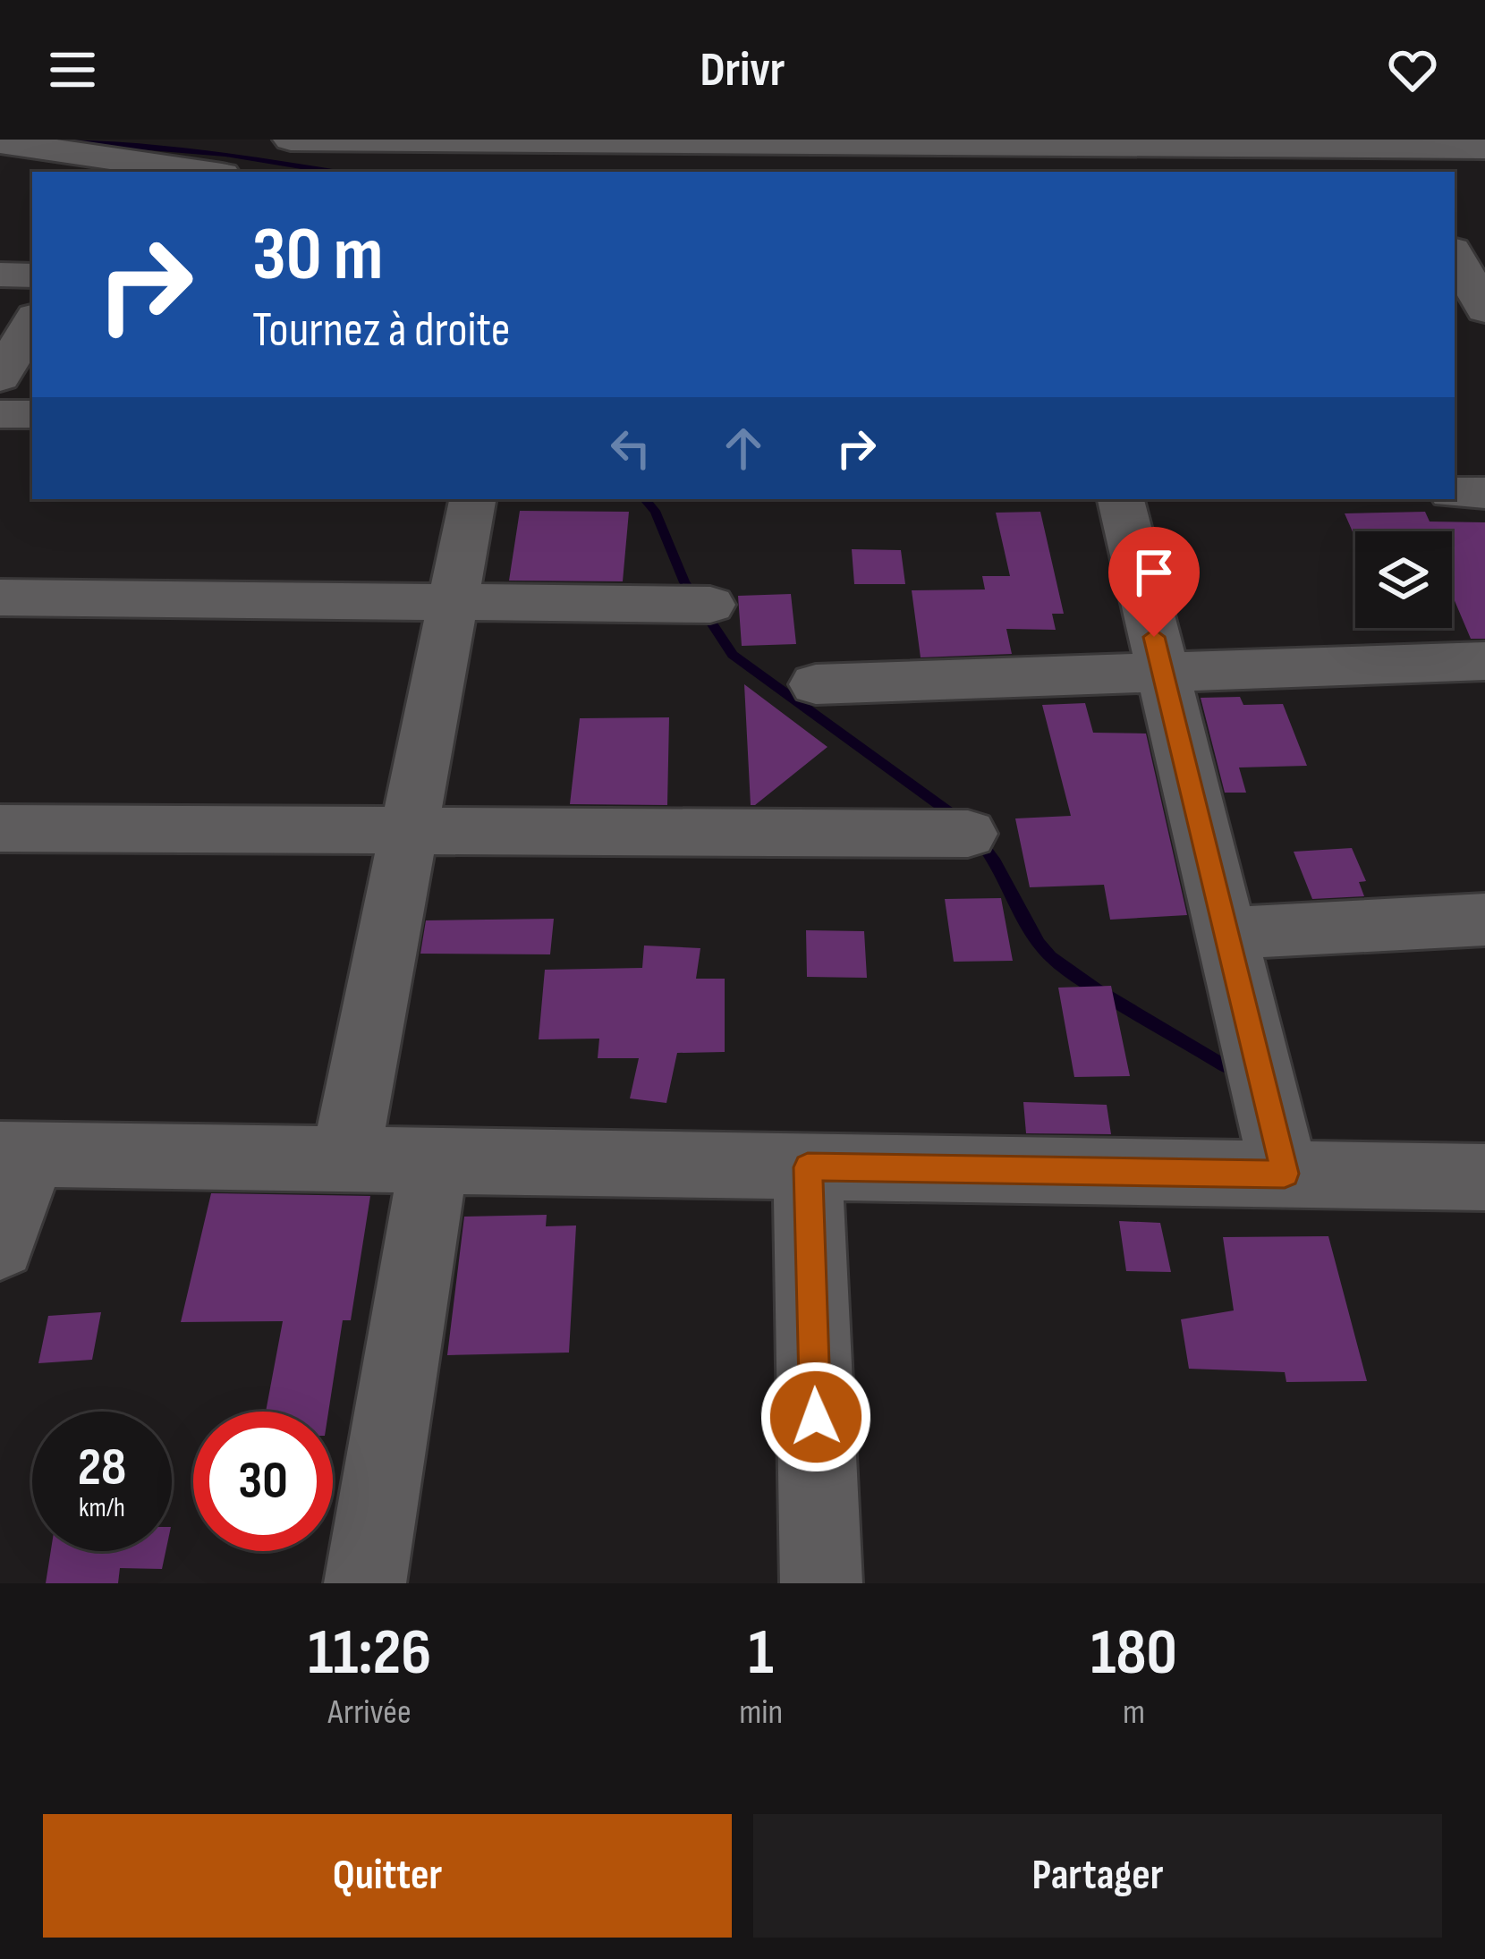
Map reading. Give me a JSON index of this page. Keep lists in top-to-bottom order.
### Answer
{
  "page": {
    "header": "Drivr",
    "turn": ["30 m", "Tournez à droite"],
    "speed": "28 km/h",
    "limit": "30",
    "eta": [
      "11:26",
      "Arrivée",
      "1",
      "min",
      "180",
      "m"
    ],
    "buttons": ["Quitter", "Partager"]
  }
}
